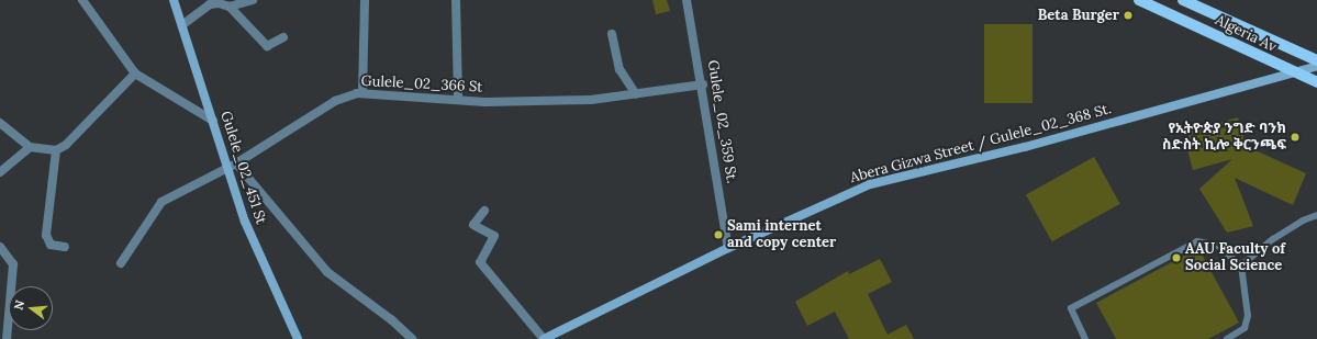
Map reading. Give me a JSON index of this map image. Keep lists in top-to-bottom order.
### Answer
{
  "streets": {
    "main road": ["Algeria Av", "Abera Gizwa Street / Gulele_02_368 St.", "Gulele_02_451 St"],
    "street": ["Gulele_02_366 St", "Gulele_02_359 St."]
  },
  "crossings": [
    ["Algeria Av", "Abera Gizwa Street / Gulele_02_368 St."],
    ["Gulele_02_366 St", "Gulele_02_359 St."],
    ["Gulele_02_366 St", "Gulele_02_451 St"],
    ["Gulele_02_359 St.", "Abera Gizwa Street / Gulele_02_368 St."]
  ],
  "places": [
    "Beta Burger",
    "የኢትዮጵያ ንግድ ባንክ ስድስት ኪሎ ቅርንጫፍ",
    "Sami internet and copy center",
    "AAU Faculty of Social Science"
  ],
  "north": "left"
}
